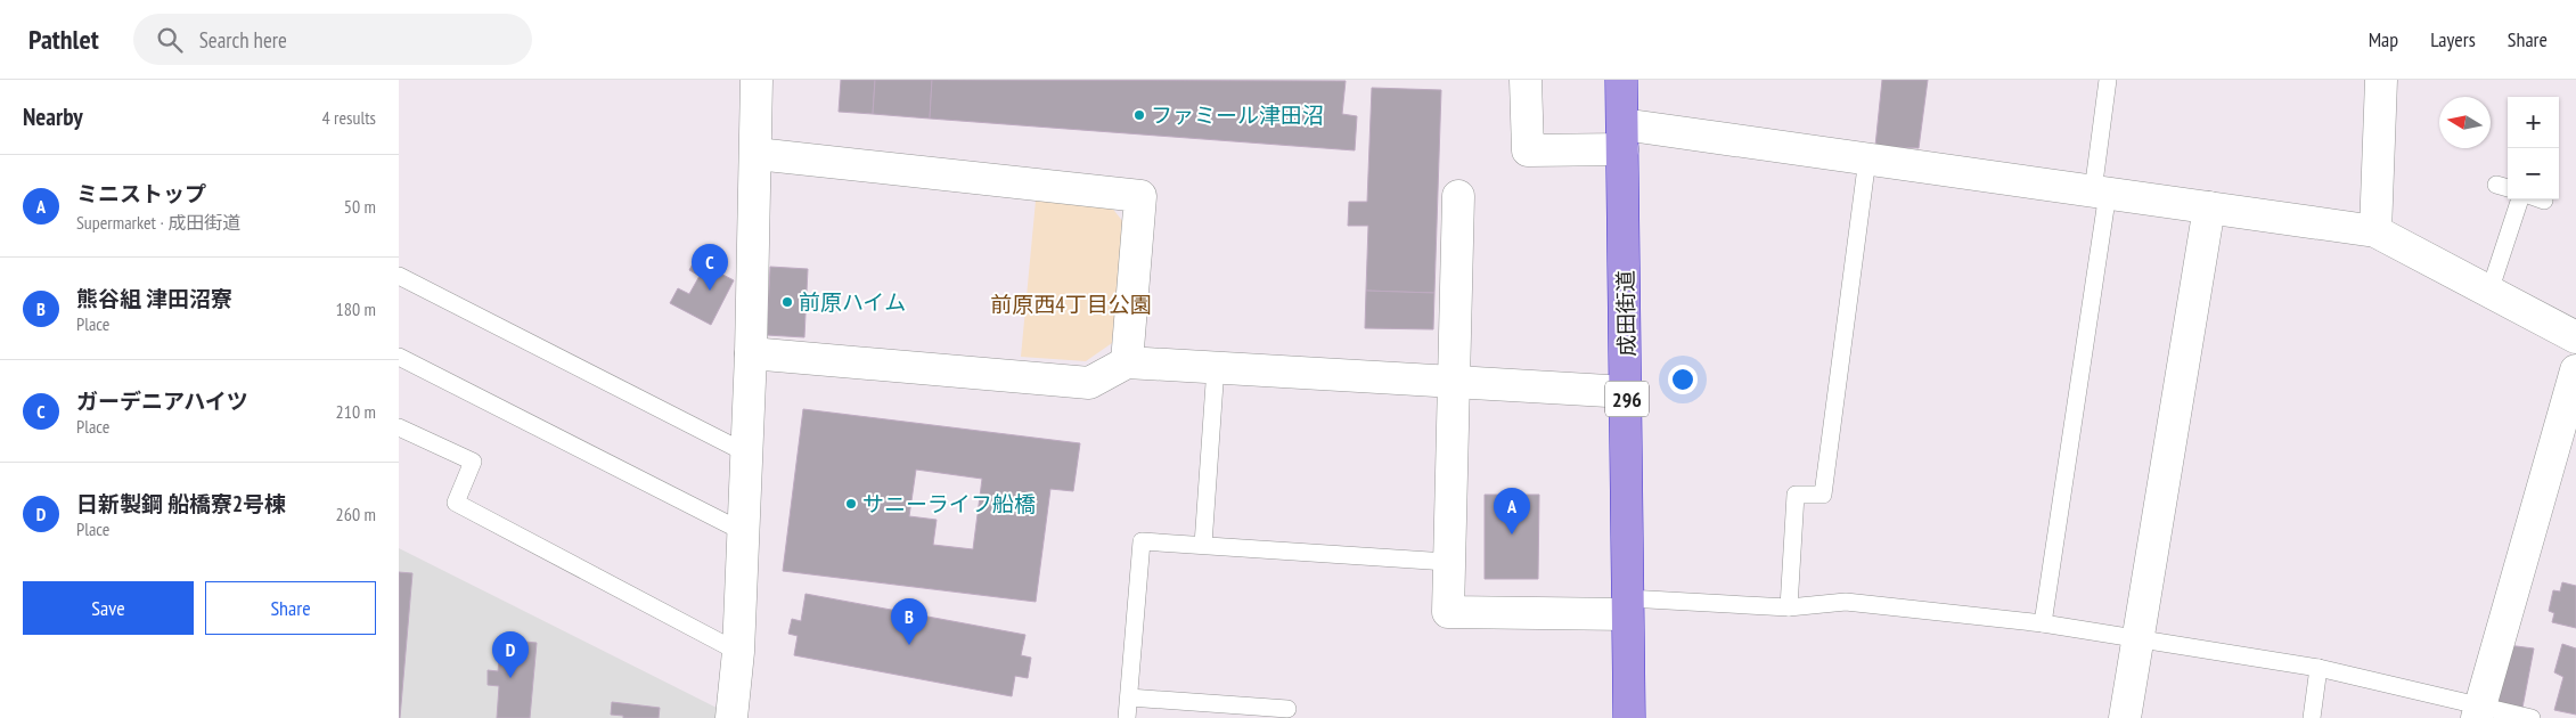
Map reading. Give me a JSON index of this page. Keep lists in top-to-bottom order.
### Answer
{
  "streets": {
    "highway": ["成田街道", "296"]
  },
  "parks": ["前原西4丁目公園"],
  "places": ["ファミール津田沼", "前原ハイム", "サニーライフ船橋"],
  "north": "left",
  "page": {
    "header": "Pathlet",
    "search": "Search here",
    "nav": ["Map", "Layers", "Share"],
    "heading": ["Nearby", "4 results"],
    "map_buttons": ["+", "−"],
    "list": [
      {
        "mark": "A",
        "name": "ミニストップ",
        "note": "Supermarket · 成田街道",
        "value": "50 m"
      },
      {
        "mark": "B",
        "name": "熊谷組 津田沼寮",
        "note": "Place",
        "value": "180 m"
      },
      {
        "mark": "C",
        "name": "ガーデニアハイツ",
        "note": "Place",
        "value": "210 m"
      },
      {
        "mark": "D",
        "name": "日新製鋼 船橋寮2号棟",
        "note": "Place",
        "value": "260 m"
      }
    ],
    "pins": [
      "C",
      "A",
      "B",
      "D"
    ],
    "buttons": ["Save", "Share"]
  }
}
